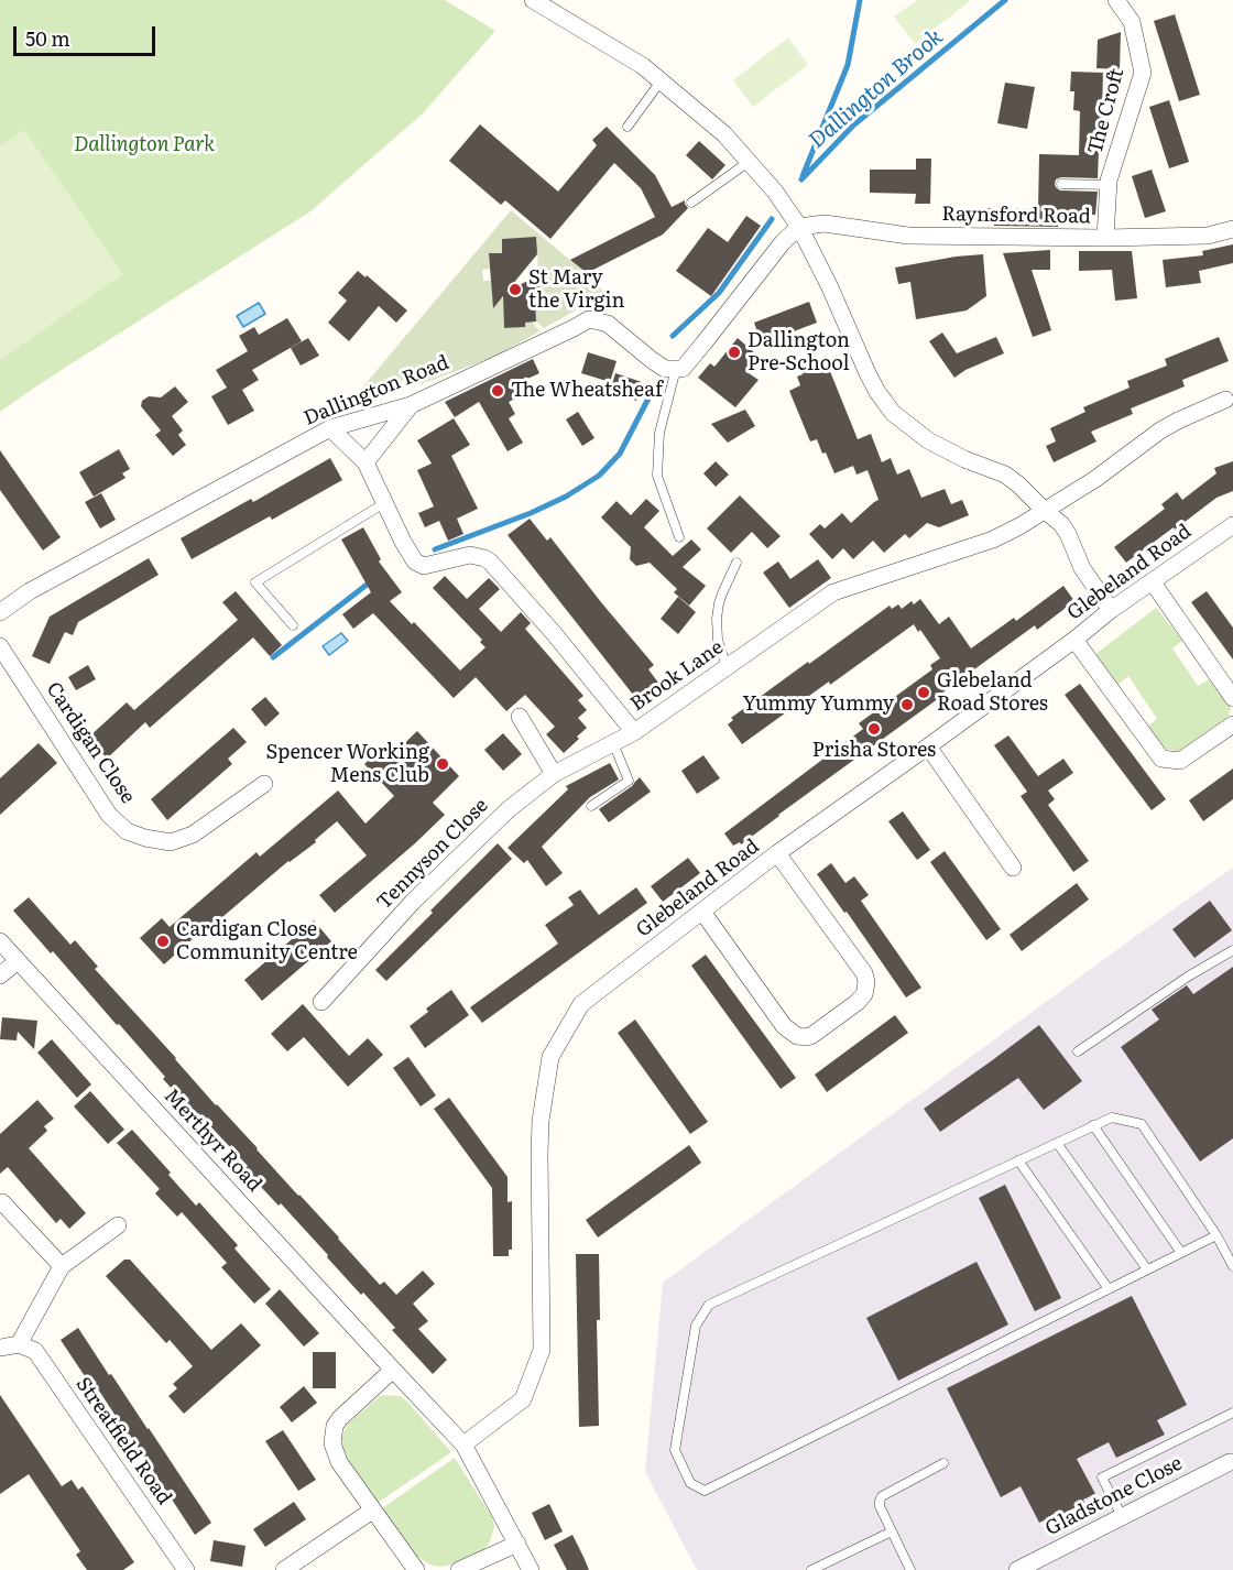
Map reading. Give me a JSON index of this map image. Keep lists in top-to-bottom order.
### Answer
{
  "streets": {
    "street": [
      "The Croft",
      "Raynsford Road",
      "Dallington Road",
      "Glebeland Road",
      "Brook Lane",
      "Cardigan Close",
      "Tennyson Close",
      "Merthyr Road",
      "Streatfield Road",
      "Gladstone Close"
    ]
  },
  "crossings": [
    ["The Croft", "Raynsford Road"],
    ["Dallington Road", "Brook Lane"],
    ["Glebeland Road", "Merthyr Road"],
    ["Brook Lane", "Tennyson Close"]
  ],
  "water": ["Dallington Brook"],
  "parks": ["Dallington Park"],
  "places": [
    "St Mary the Virgin",
    "Dallington Pre-School",
    "The Wheatsheaf",
    "Glebeland Road Stores",
    "Yummy Yummy",
    "Prisha Stores",
    "Spencer Working Mens Club",
    "Cardigan Close Community Centre"
  ],
  "scale_bar": "50 m"
}
